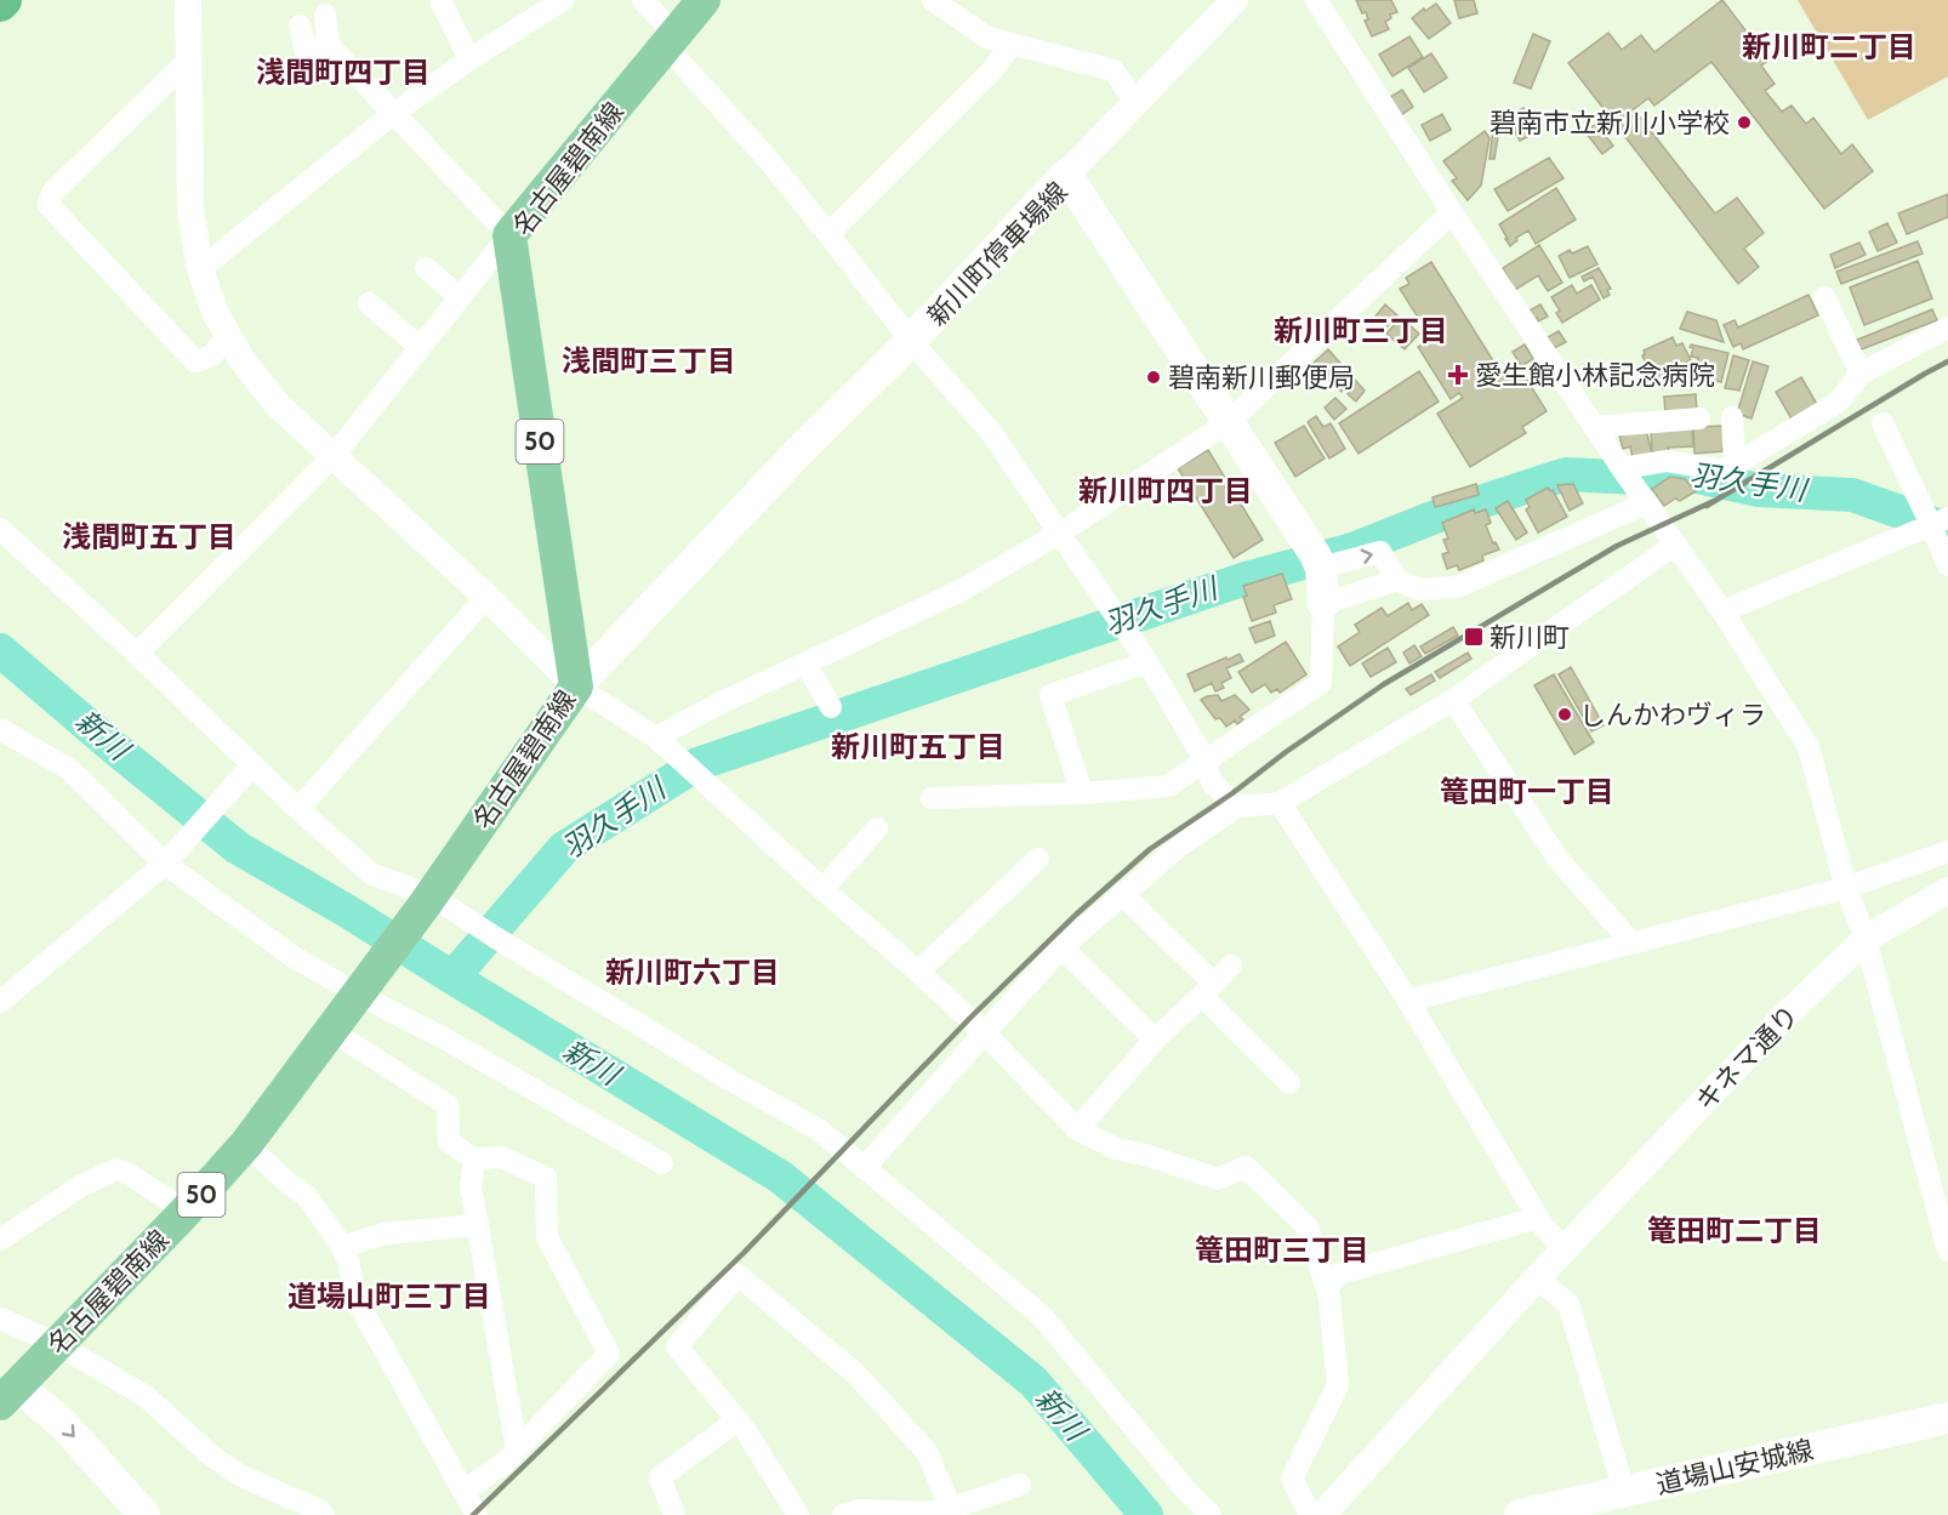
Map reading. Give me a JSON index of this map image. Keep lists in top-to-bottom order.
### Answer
{
  "streets": {
    "main road": [
      "名古屋碧南線",
      "新川町停車場線",
      "50",
      "道場山安城線"
    ],
    "street": ["キネマ通り"]
  },
  "crossings": [
    ["名古屋碧南線", "新川町停車場線"]
  ],
  "districts": [
    "新川町二丁目",
    "浅間町四丁目",
    "新川町三丁目",
    "浅間町三丁目",
    "新川町四丁目",
    "浅間町五丁目",
    "新川町五丁目",
    "篭田町一丁目",
    "新川町六丁目",
    "篭田町二丁目",
    "篭田町三丁目",
    "道場山町三丁目"
  ],
  "water": ["羽久手川", "新川"],
  "places": {
    "other": ["碧南市立新川小学校", "碧南新川郵便局", "しんかわヴィラ"],
    "health": ["愛生館小林記念病院"],
    "transit": ["新川町"]
  }
}
